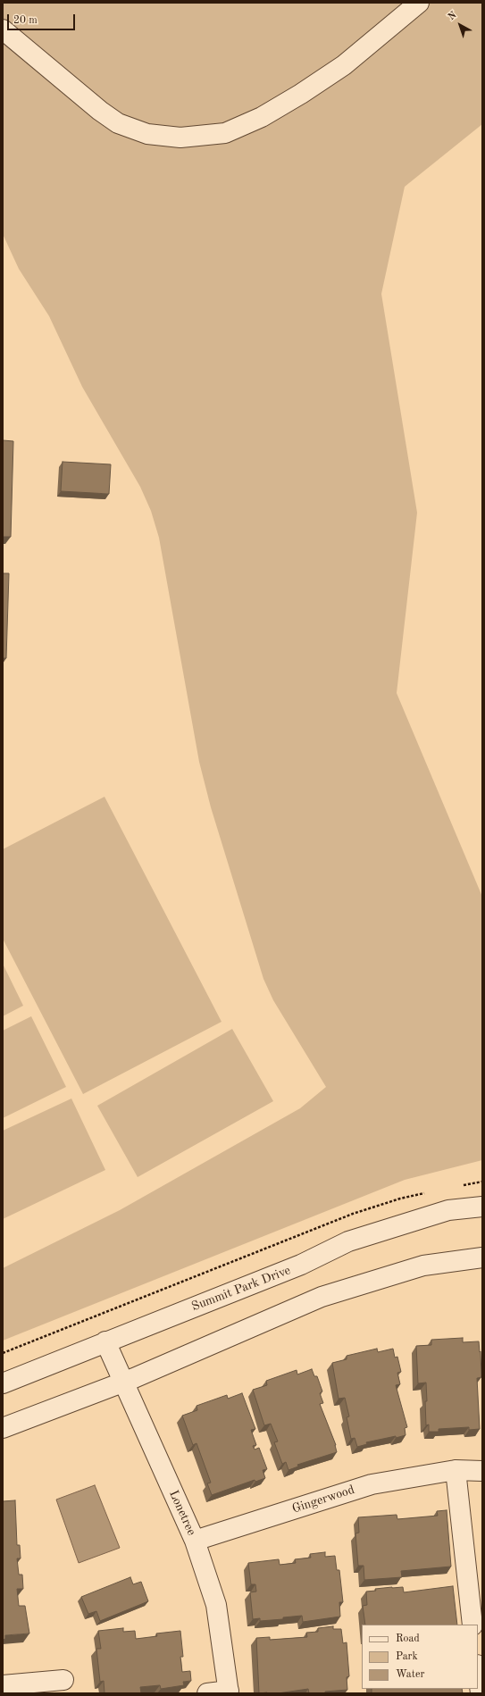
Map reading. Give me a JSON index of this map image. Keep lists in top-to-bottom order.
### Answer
{
  "streets": {
    "street": ["Summit Park Drive", "Gingerwood", "Lonetree"]
  },
  "crossings": [
    ["Summit Park Drive", "Lonetree"],
    ["Gingerwood", "Lonetree"]
  ],
  "legend": ["Road", "Park", "Water"],
  "scale_bar": "20 m",
  "north": "top left"
}
